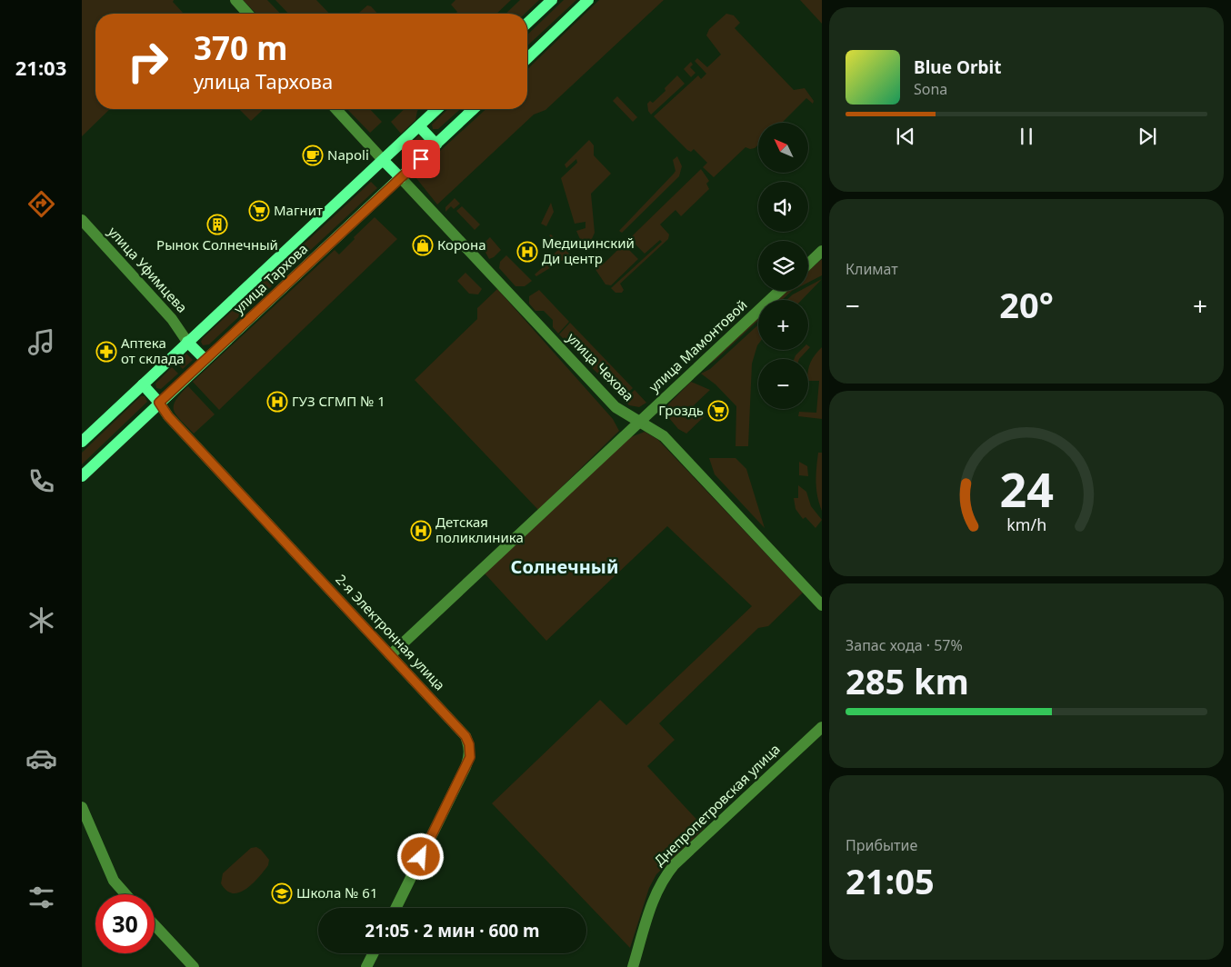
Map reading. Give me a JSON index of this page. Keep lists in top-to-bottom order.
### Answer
{
  "streets": {
    "main road": ["улица Тархова"],
    "street": [
      "улица Уфимцева",
      "улица Мамонтовой",
      "улица Чехова",
      "2-я Электронная улица",
      "Днепропетровская улица"
    ]
  },
  "crossings": [
    ["улица Уфимцева", "улица Тархова"],
    ["улица Тархова", "улица Чехова"],
    ["улица Тархова", "2-я Электронная улица"],
    ["улица Мамонтовой", "улица Чехова"],
    ["улица Мамонтовой", "2-я Электронная улица"]
  ],
  "districts": ["Солнечный"],
  "places": {
    "cafe": ["Napoli"],
    "supermarket": ["Магнит", "Гроздь"],
    "building": ["Рынок Солнечный"],
    "shop": ["Корона"],
    "hospital": ["Медицинский Ди центр", "ГУЗ СГМП № 1", "Детская поликлиника"],
    "pharmacy": ["Аптека от склада"],
    "school or university": ["Школа № 61"]
  },
  "north": "top left",
  "page": {
    "tabs": "21:03",
    "turn": ["370 m", "улица Тархова"],
    "song": ["Blue Orbit", "Sona"],
    "map_buttons": ["+", "−"],
    "tile": [
      "Климат",
      ["Запас хода · 57%", "285 km"],
      ["Прибытие", "21:05"]
    ],
    "heat": ["−", "20°", "+"],
    "limit": "30",
    "trip": "21:05 · 2 мин · 600 m",
    "gauge": ["24", "km/h"]
  }
}
